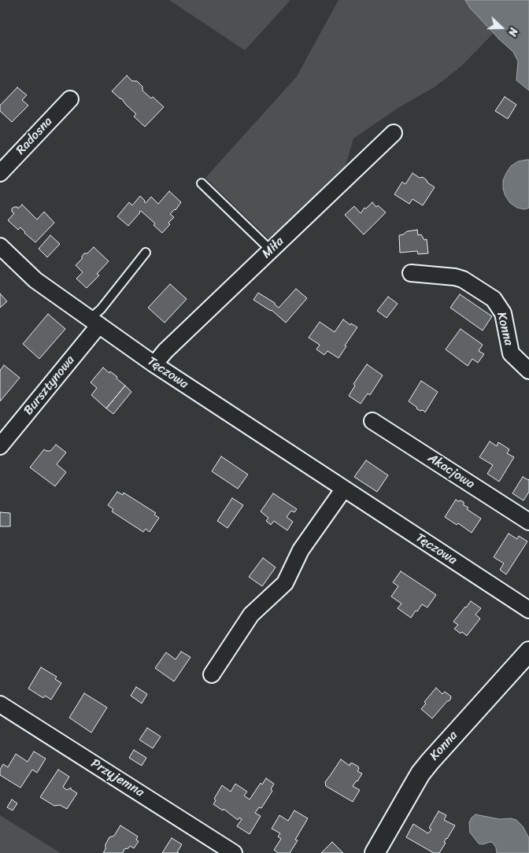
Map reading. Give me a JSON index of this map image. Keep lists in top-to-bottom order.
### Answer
{
  "streets": {
    "street": [
      "Radosna",
      "Miła",
      "Konna",
      "Tęczowa",
      "Bursztynowa",
      "Akacjowa",
      "Przyjemna"
    ]
  },
  "crossings": [
    ["Miła", "Tęczowa"],
    ["Tęczowa", "Bursztynowa"]
  ],
  "north": "right"
}
